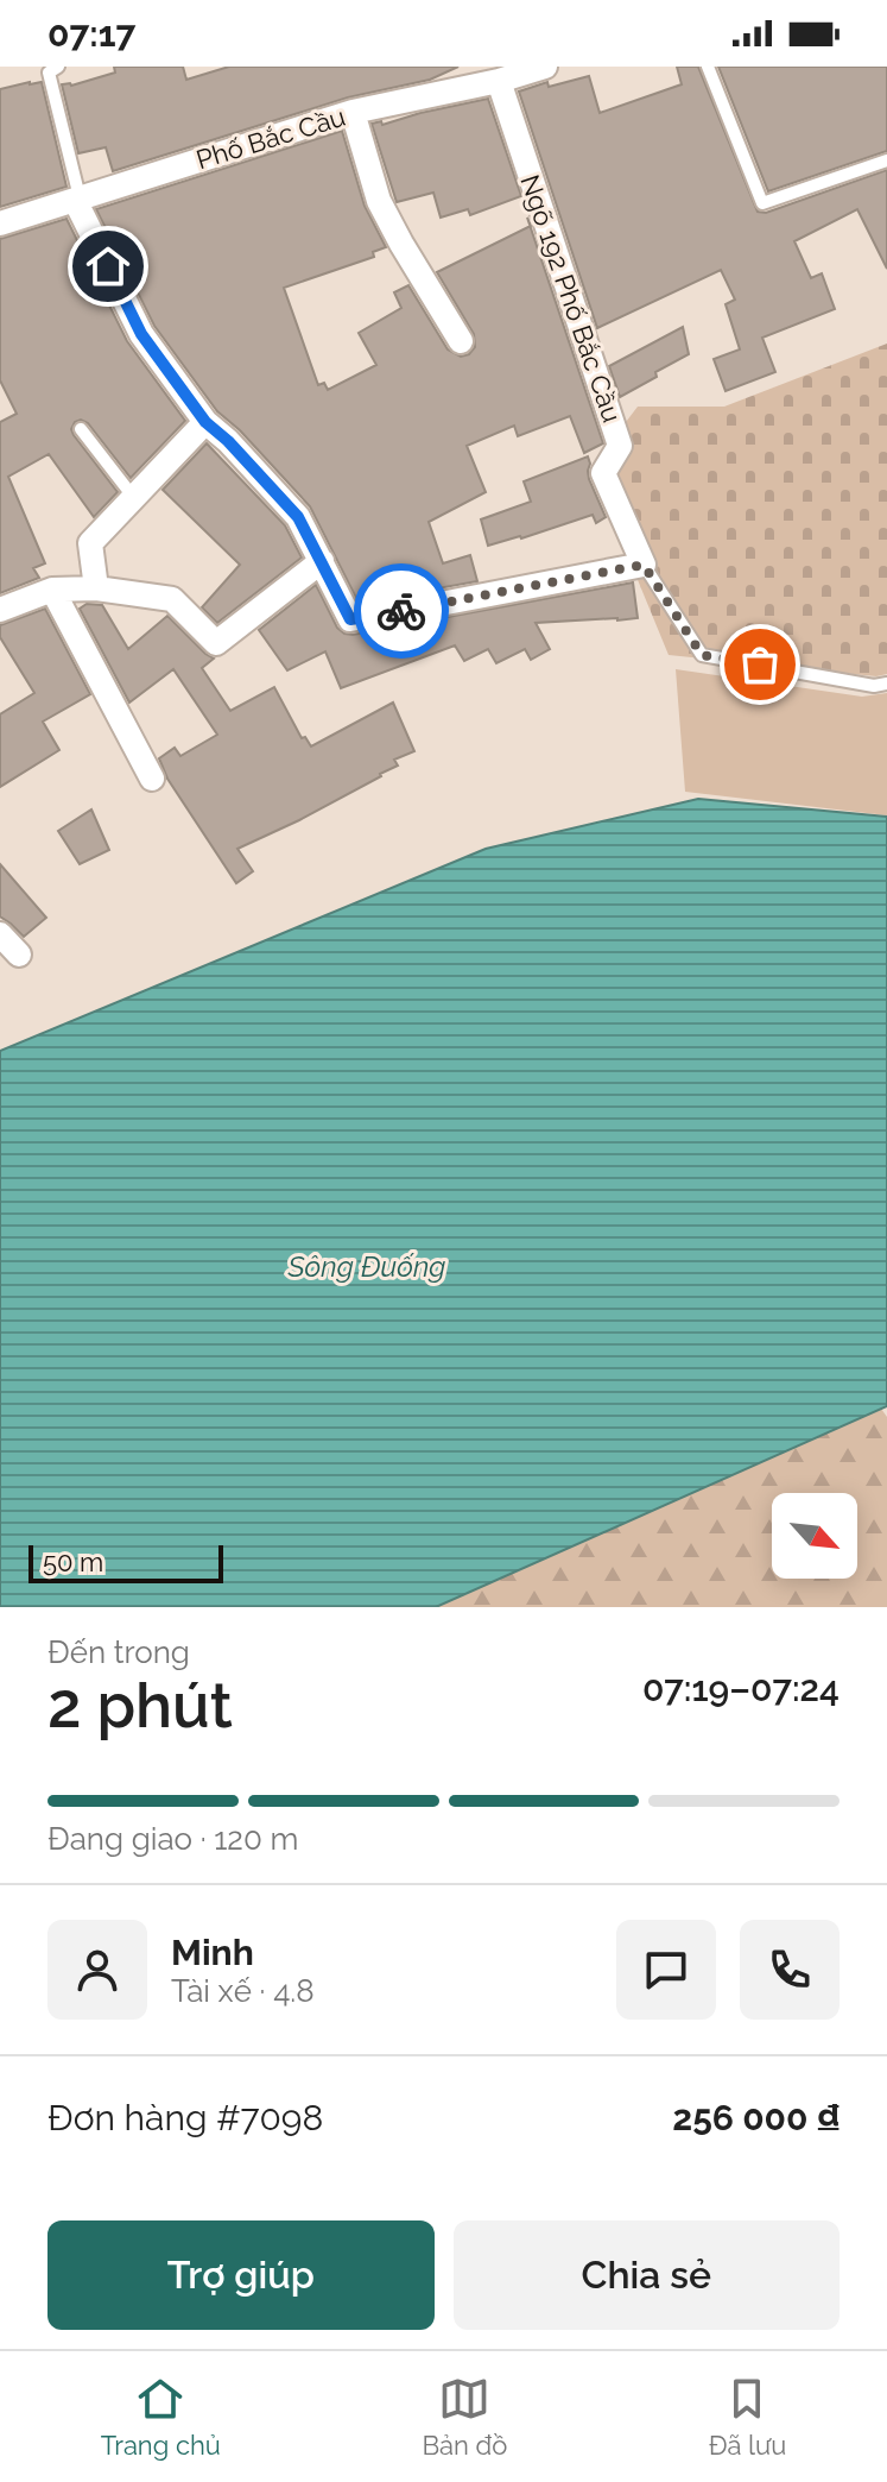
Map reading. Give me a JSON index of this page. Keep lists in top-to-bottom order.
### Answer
{
  "streets": {
    "street": ["Phố Bắc Cầu", "Ngõ 192 Phố Bắc Cầu"]
  },
  "crossings": [
    ["Phố Bắc Cầu", "Ngõ 192 Phố Bắc Cầu"]
  ],
  "water": ["Sông Đuống"],
  "scale_bar": "50 m",
  "north": "bottom right",
  "page": {
    "status": "07:17",
    "scale": "50 m",
    "heading": ["2 phút", "Đến trong", "07:19–07:24"],
    "panel": [
      "Minh",
      "Tài xế · 4.8",
      "Đơn hàng #7098",
      "256 000 ₫"
    ],
    "bar": "Đang giao · 120 m",
    "buttons": ["Trợ giúp", "Chia sẻ"],
    "tabs": ["Trang chủ", "Bản đồ", "Đã lưu"]
  }
}
